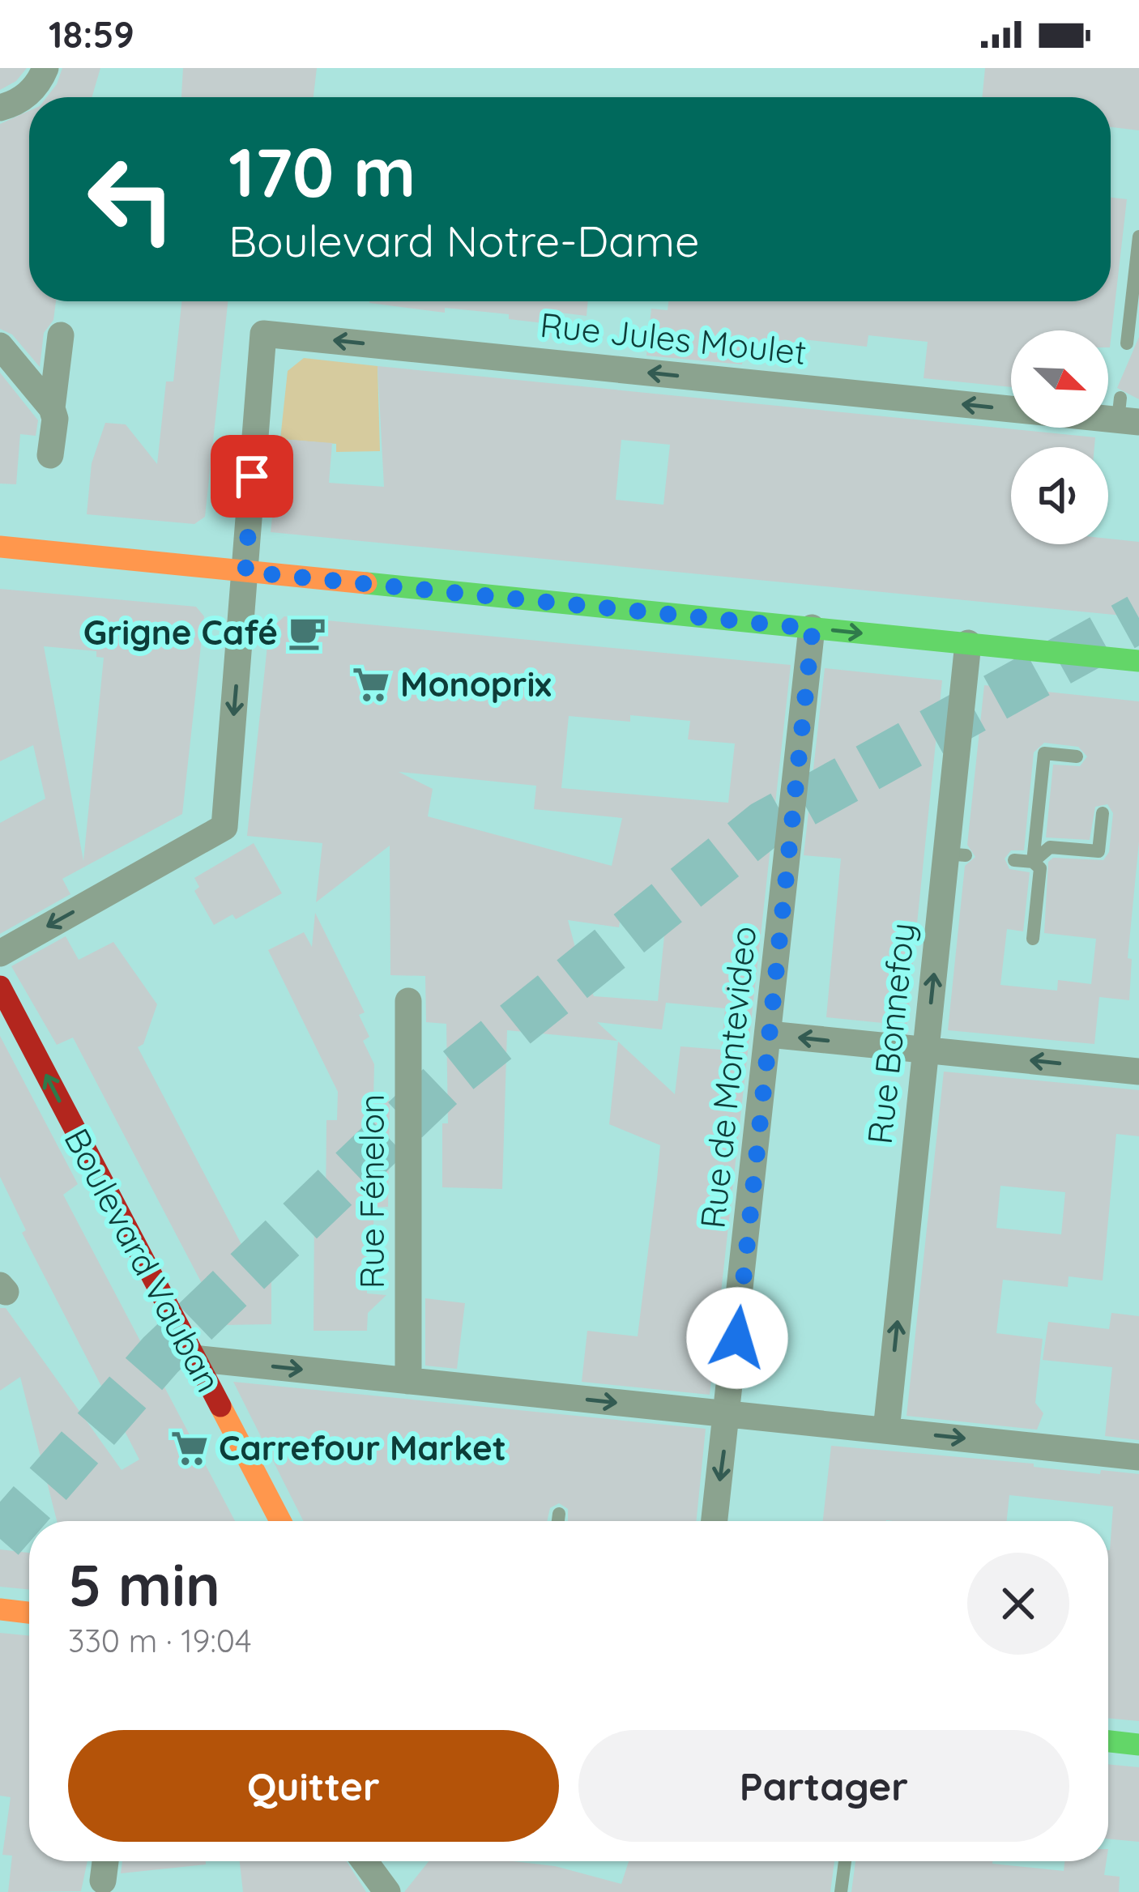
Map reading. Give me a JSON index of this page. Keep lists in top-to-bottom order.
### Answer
{
  "streets": {
    "street": [
      "Rue Jules Moulet",
      "Rue Bonnefoy",
      "Rue de Montevideo",
      "Rue Fénelon",
      "Boulevard Vauban"
    ]
  },
  "one_way": ["Rue Bonnefoy", "Boulevard Vauban"],
  "places": {
    "cafe": ["Grigne Café"],
    "supermarket": ["Monoprix", "Carrefour Market"]
  },
  "north": "bottom right",
  "page": {
    "status": "18:59",
    "turn": ["170 m", "Boulevard Notre-Dame"],
    "heading": ["5 min", "330 m · 19:04"],
    "buttons": ["Quitter", "Partager"]
  }
}
